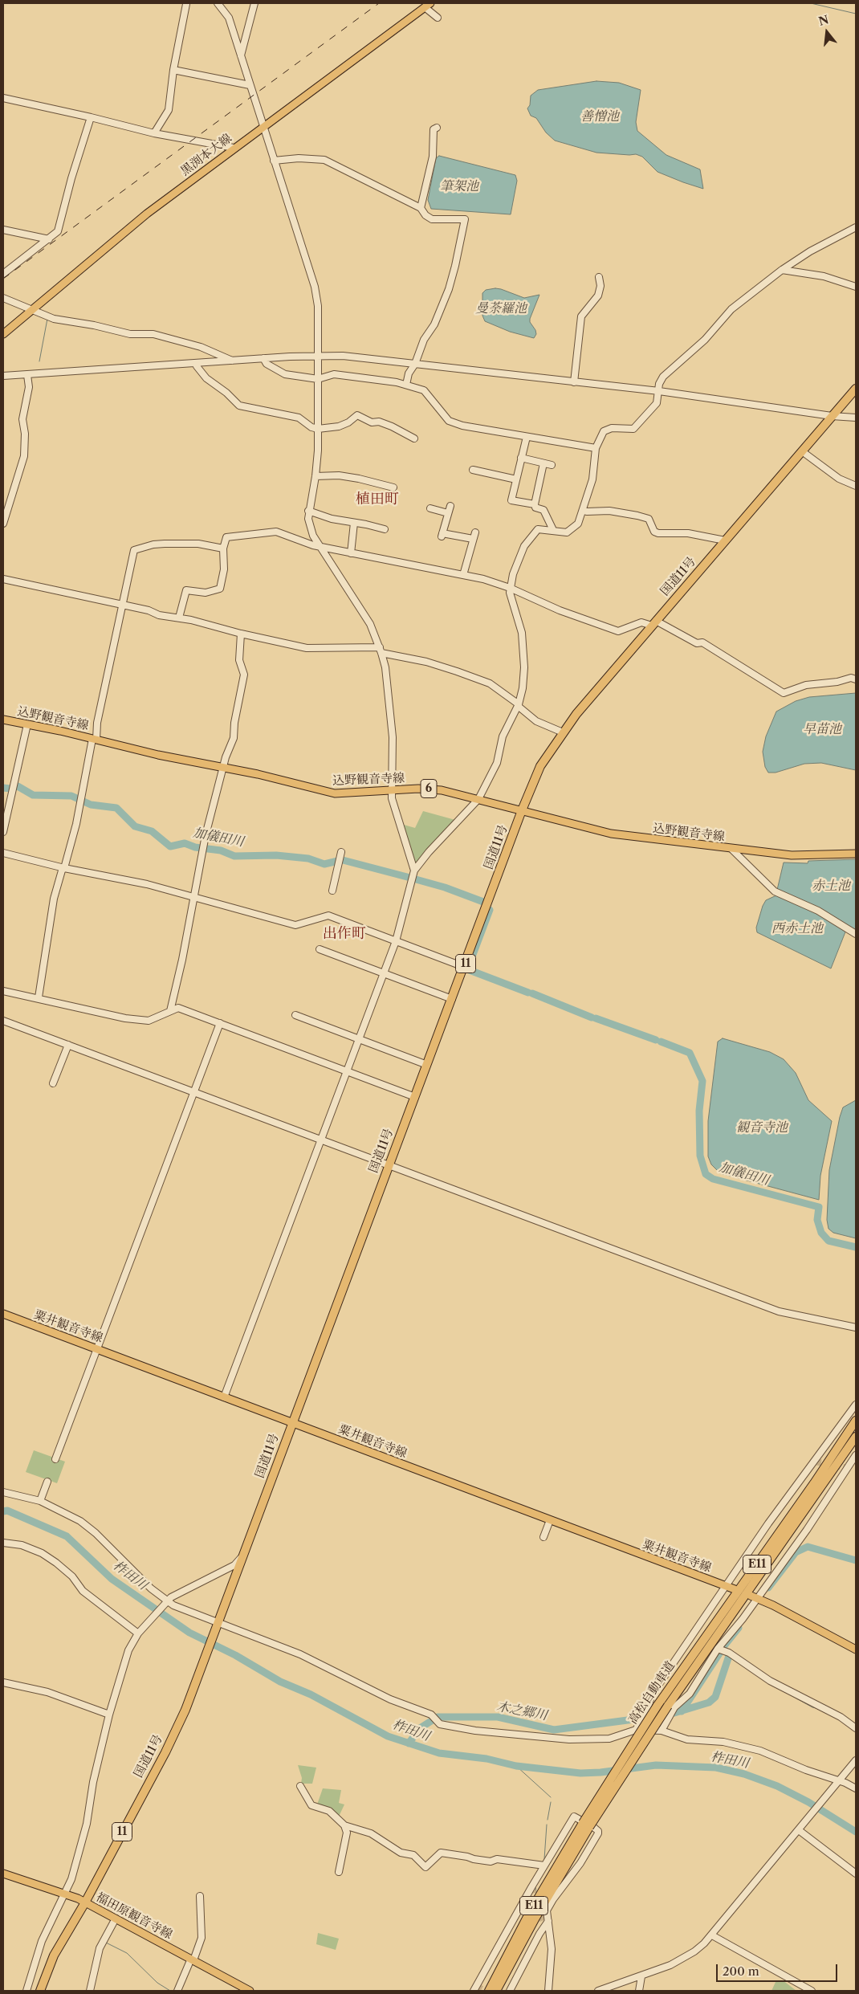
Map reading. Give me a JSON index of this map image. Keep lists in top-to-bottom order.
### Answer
{
  "streets": {
    "highway": [
      "国道11号",
      "11",
      "E11",
      "高松自動車道"
    ],
    "main road": [
      "黒渕本大線",
      "込野観音寺線",
      "6",
      "粟井観音寺線",
      "福田原観音寺線"
    ]
  },
  "crossings": [
    ["国道11号", "込野観音寺線"],
    ["国道11号", "粟井観音寺線"],
    ["国道11号", "福田原観音寺線"]
  ],
  "districts": ["植田町", "出作町"],
  "water": [
    "善憎池",
    "筆架池",
    "曼荼羅池",
    "早苗池",
    "加儀田川",
    "赤土池",
    "西赤土池",
    "観音寺池",
    "柞田川",
    "木之郷川"
  ],
  "scale_bar": "200 m",
  "north": "top"
}
